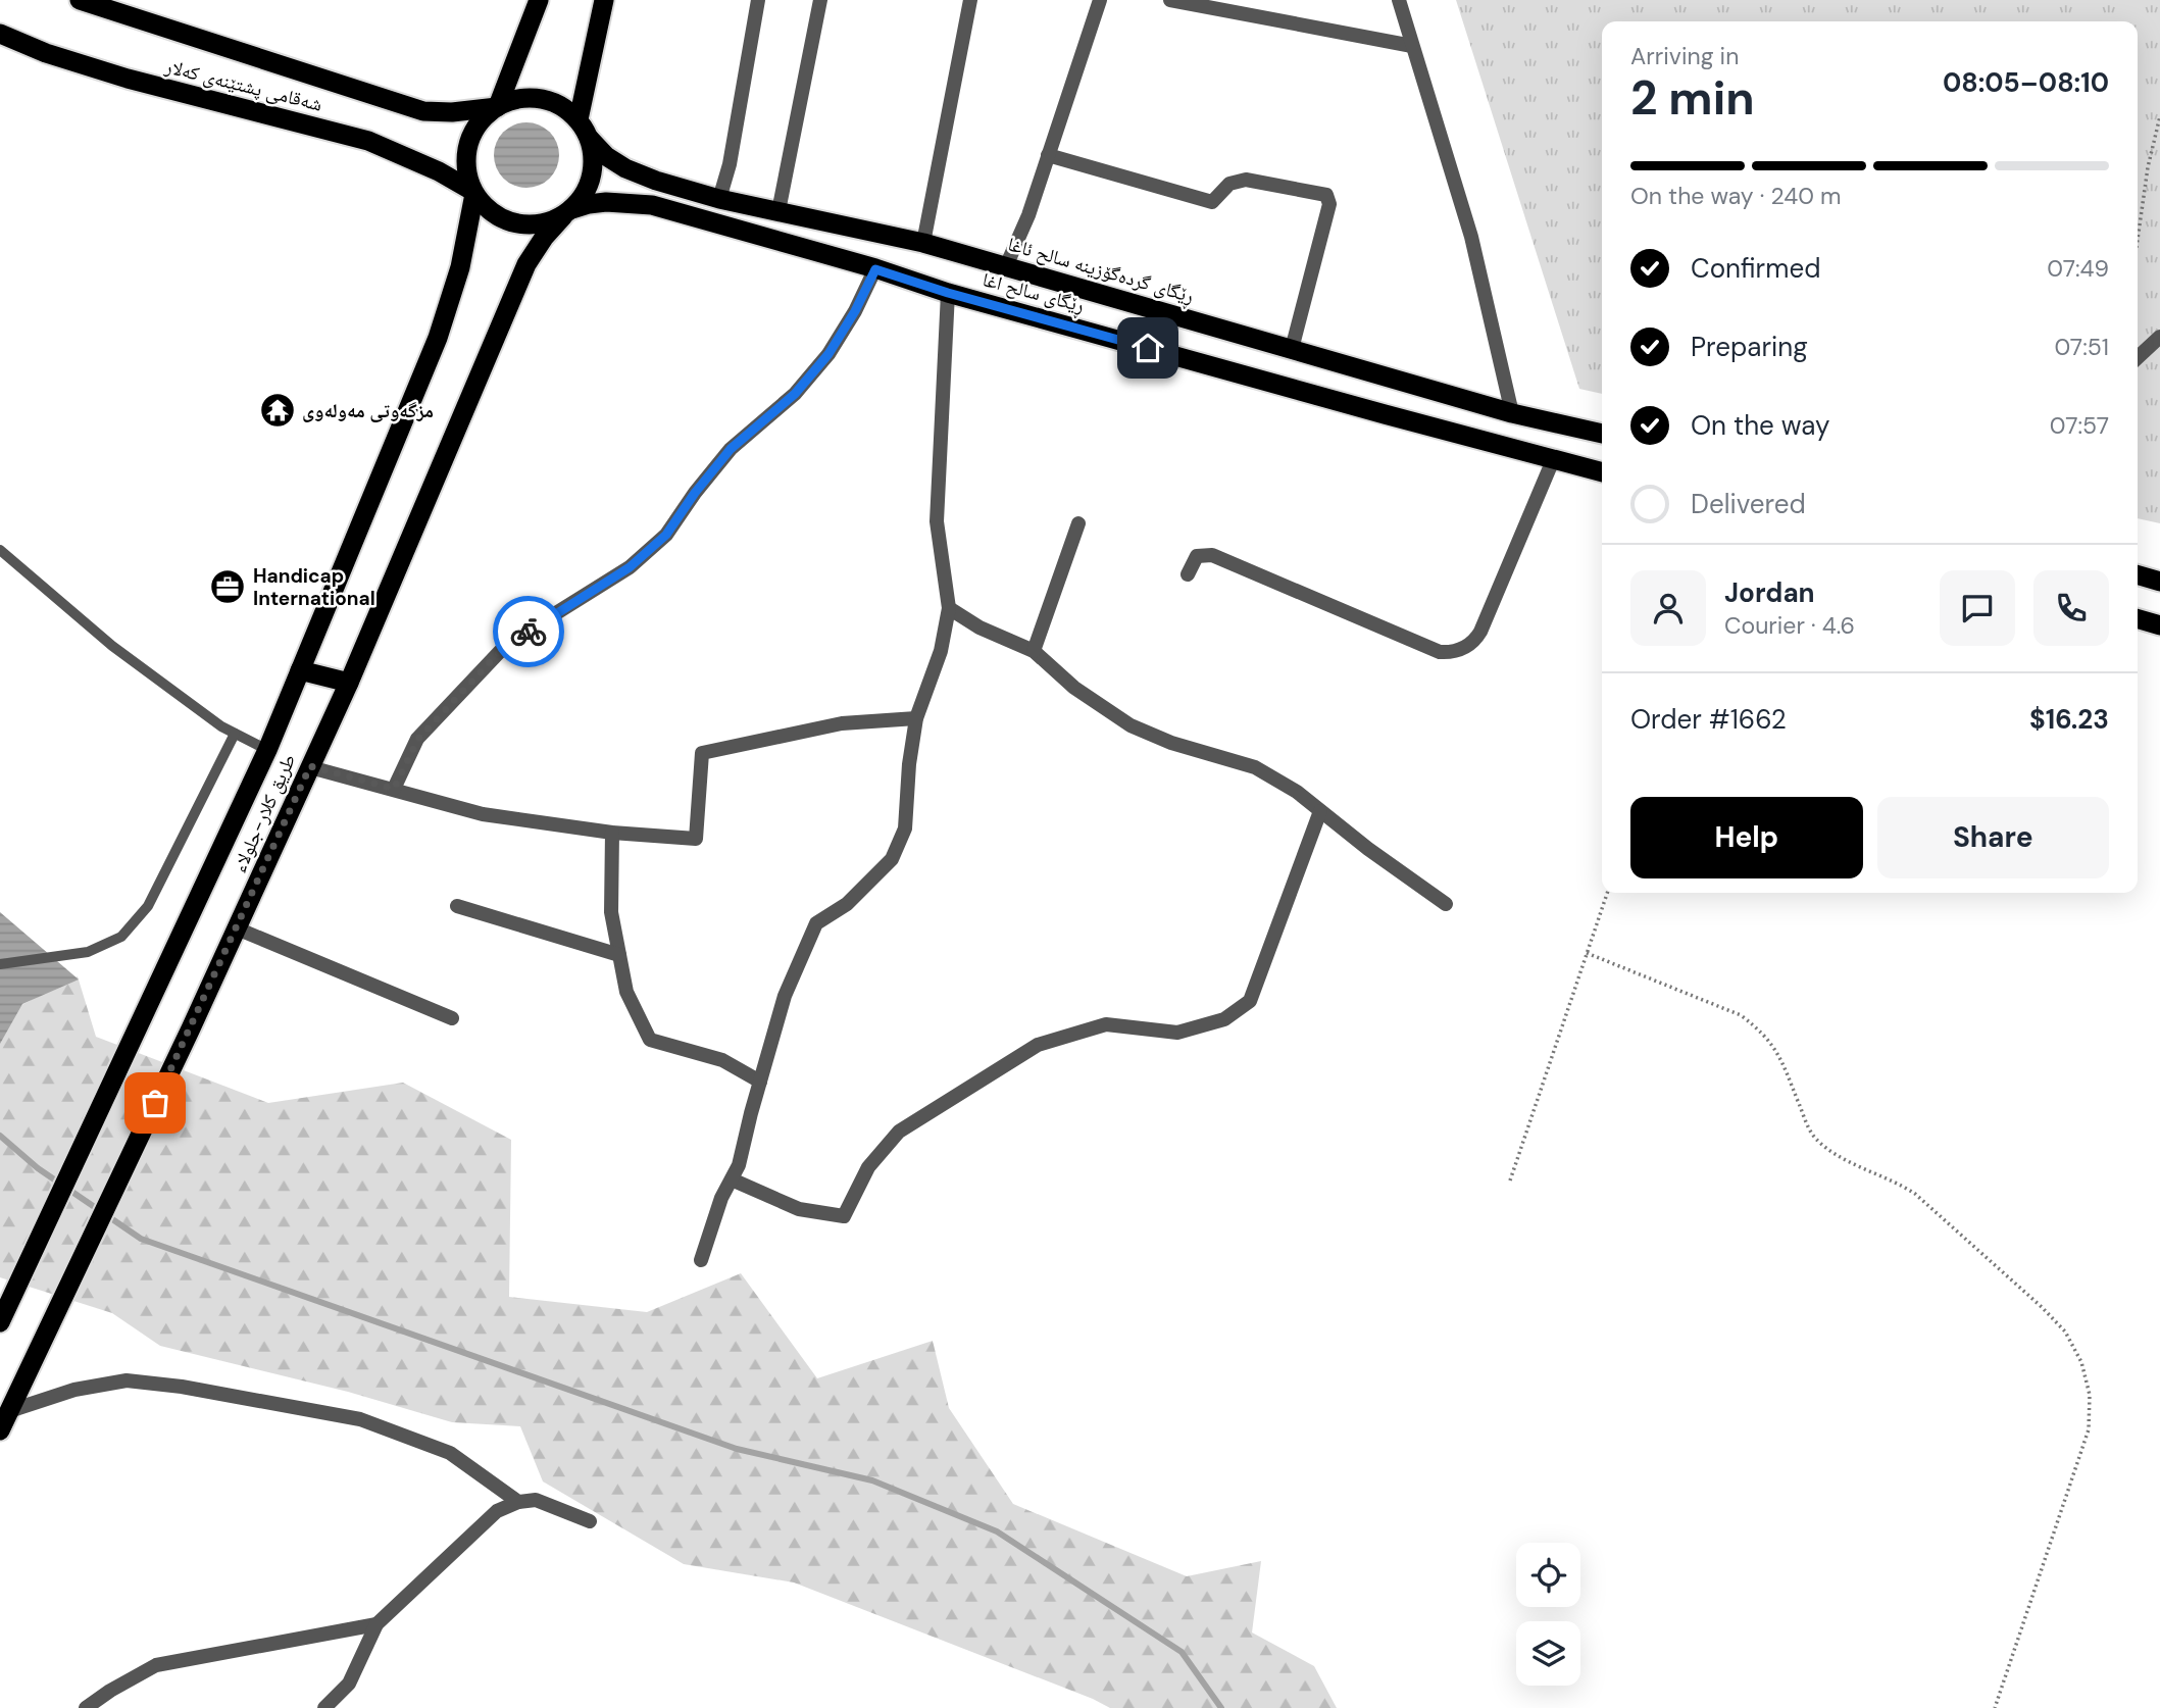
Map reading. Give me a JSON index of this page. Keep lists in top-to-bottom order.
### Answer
{
  "streets": {
    "highway": [
      "شەقامی پشتێنەی کەلار",
      "ڕێگای گردەگۆزینە سالح ئاغا",
      "ڕێگای سالح اغا",
      "طريق كلار-جلولاء"
    ]
  },
  "crossings": [
    ["شەقامی پشتێنەی کەلار", "ڕێگای گردەگۆزینە سالح ئاغا"],
    ["شەقامی پشتێنەی کەلار", "ڕێگای سالح اغا"],
    ["شەقامی پشتێنەی کەلار", "طريق كلار-جلولاء"],
    ["ڕێگای گردەگۆزینە سالح ئاغا", "ڕێگای سالح اغا"],
    ["ڕێگای گردەگۆزینە سالح ئاغا", "طريق كلار-جلولاء"],
    ["ڕێگای سالح اغا", "طريق كلار-جلولاء"]
  ],
  "places": {
    "temple": ["مزگەوتی مەولەوی"],
    "office": ["Handicap International"]
  },
  "page": {
    "heading": ["2 min", "Arriving in", "08:05–08:10"],
    "panel": [
      "Jordan",
      "Courier · 4.6",
      "Order #1662",
      "$16.23"
    ],
    "bar": "On the way · 240 m",
    "list": [
      ["Confirmed", "07:49"],
      ["Preparing", "07:51"],
      ["On the way", "07:57"],
      "Delivered"
    ],
    "buttons": ["Help", "Share"]
  }
}
